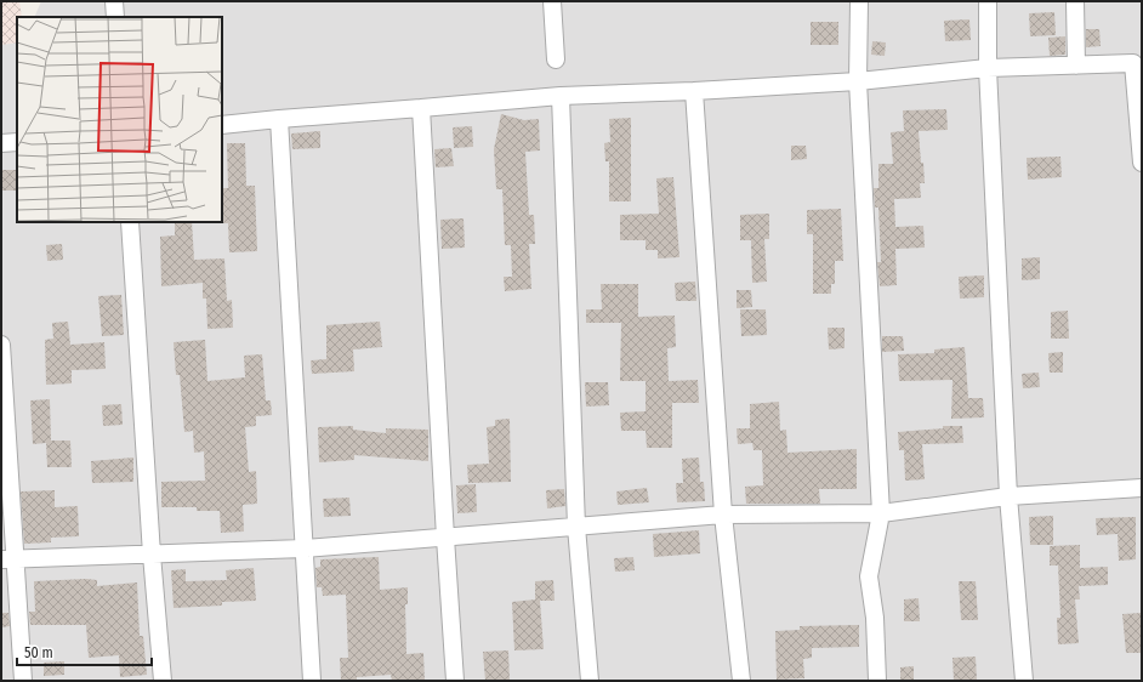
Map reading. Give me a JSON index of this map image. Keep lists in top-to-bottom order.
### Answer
{
  "scale_bar": "50 m"
}
